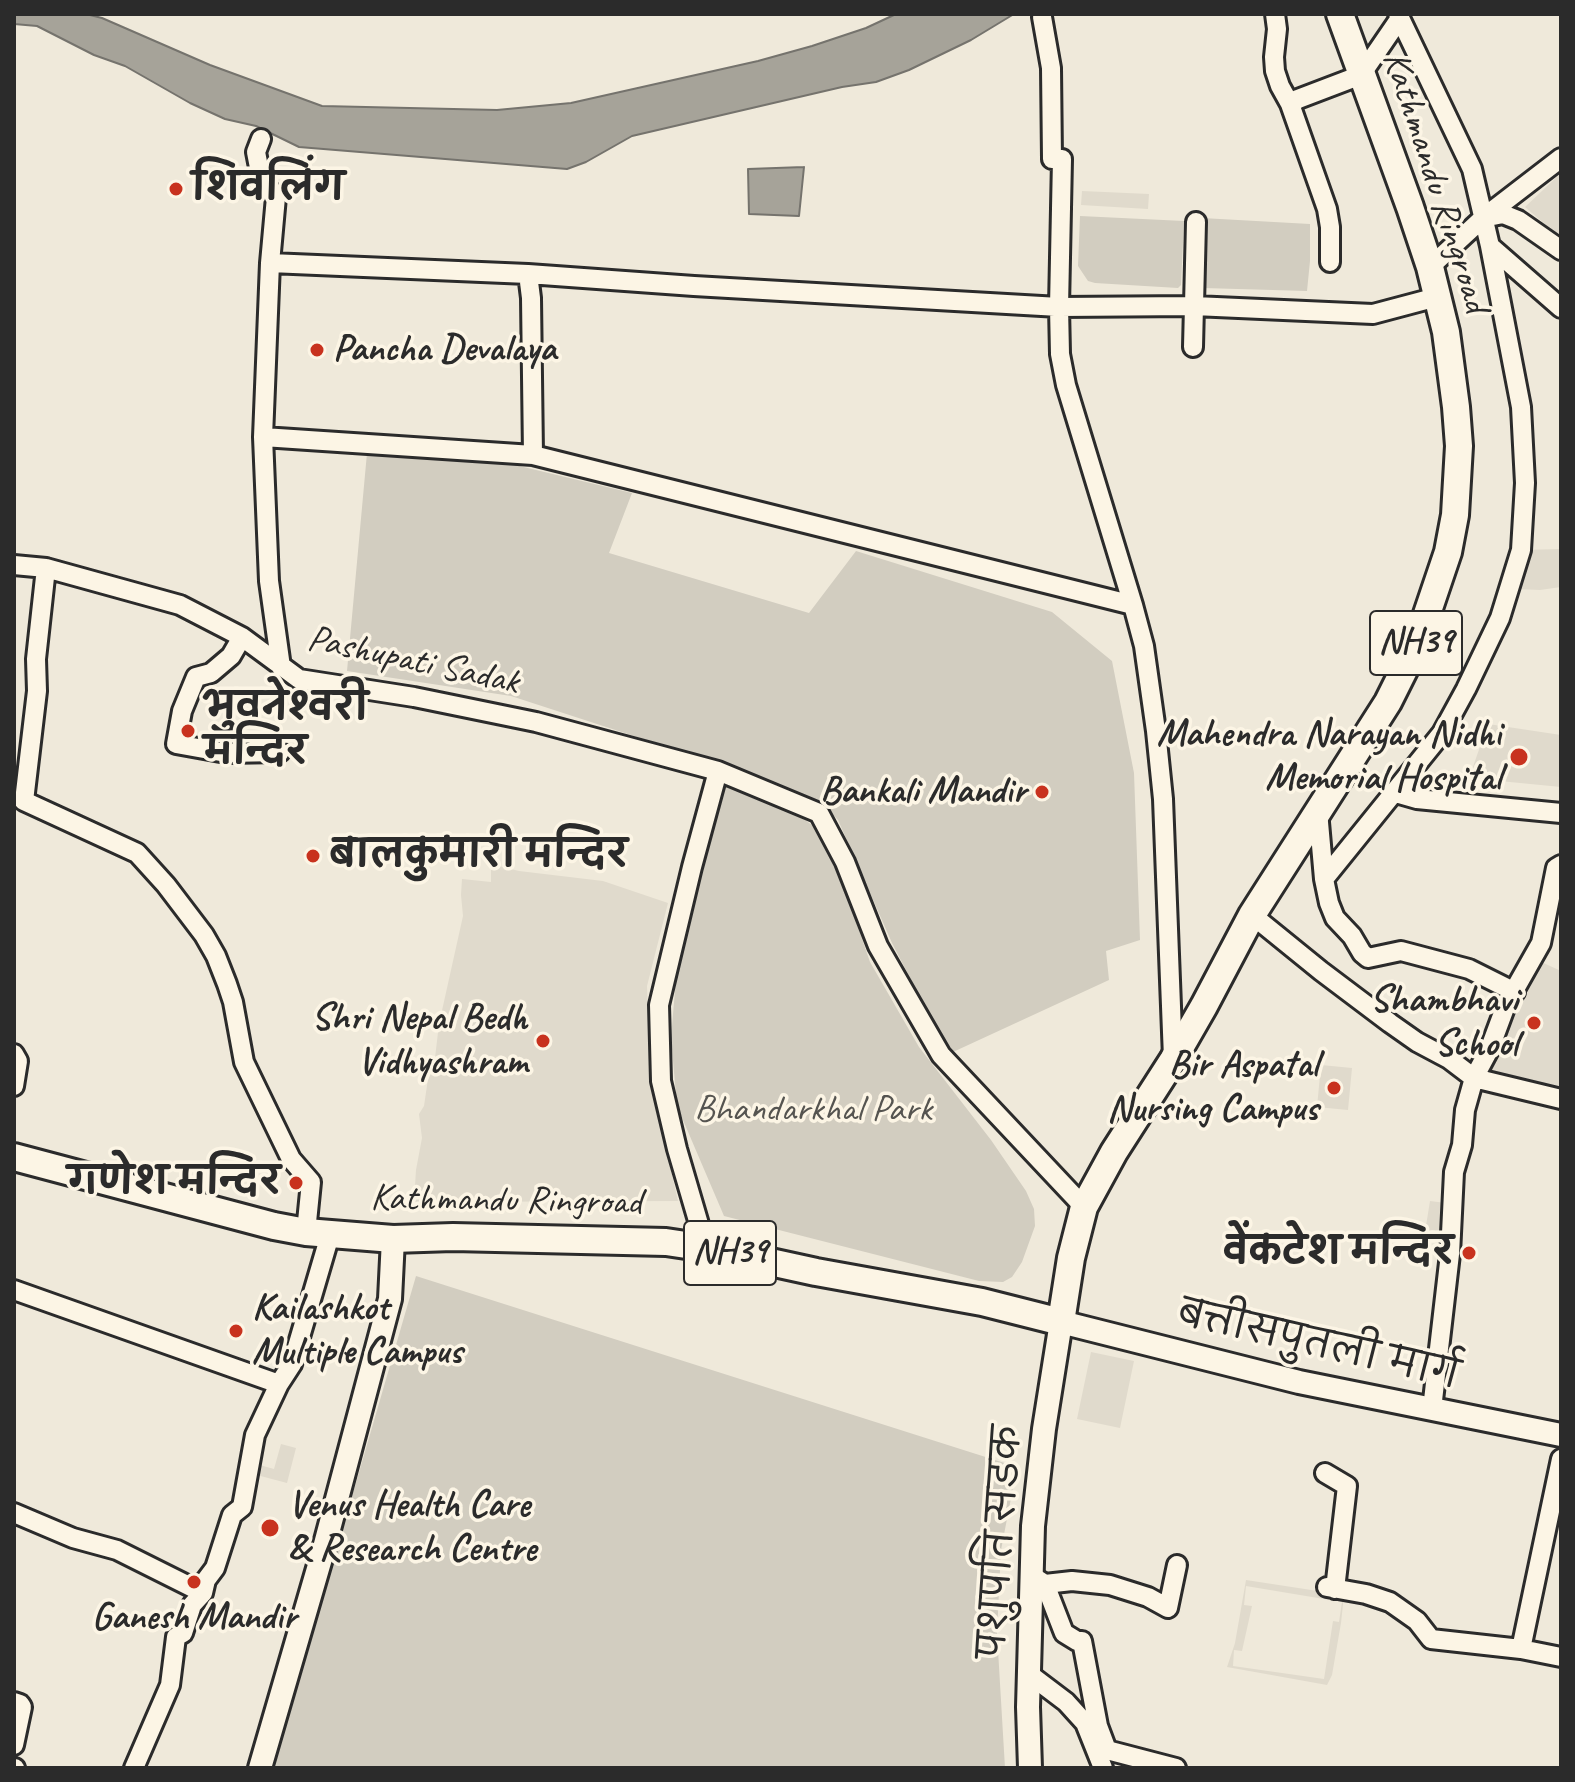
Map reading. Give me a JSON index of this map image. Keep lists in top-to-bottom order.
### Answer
{
  "streets": {
    "highway": ["Kathmandu Ringroad", "NH39"],
    "main road": ["बत्तीसपुतली मार्ग", "पशुपति सडक"],
    "street": ["Pashupati Sadak"]
  },
  "crossings": [
    ["Kathmandu Ringroad", "Pashupati Sadak"],
    ["Kathmandu Ringroad", "बत्तीसपुतली मार्ग"],
    ["Kathmandu Ringroad", "पशुपति सडक"],
    ["बत्तीसपुतली मार्ग", "पशुपति सडक"]
  ],
  "parks": ["Bhandarkhal Park"],
  "places": [
    "शिवलिंग",
    "Pancha Devalaya",
    "भुवनेश्वरी मन्दिर",
    "Mahendra Narayan Nidhi Memorial Hospital",
    "Bankali Mandir",
    "बालकुमारी मन्दिर",
    "Shambhavi School",
    "Shri Nepal Bedh Vidhyashram",
    "Bir Aspatal Nursing Campus",
    "गणेश मन्दिर",
    "वेंकटेश मन्दिर",
    "Kailashkot Multiple Campus",
    "Venus Health Care & Research Centre",
    "Ganesh Mandir"
  ]
}
